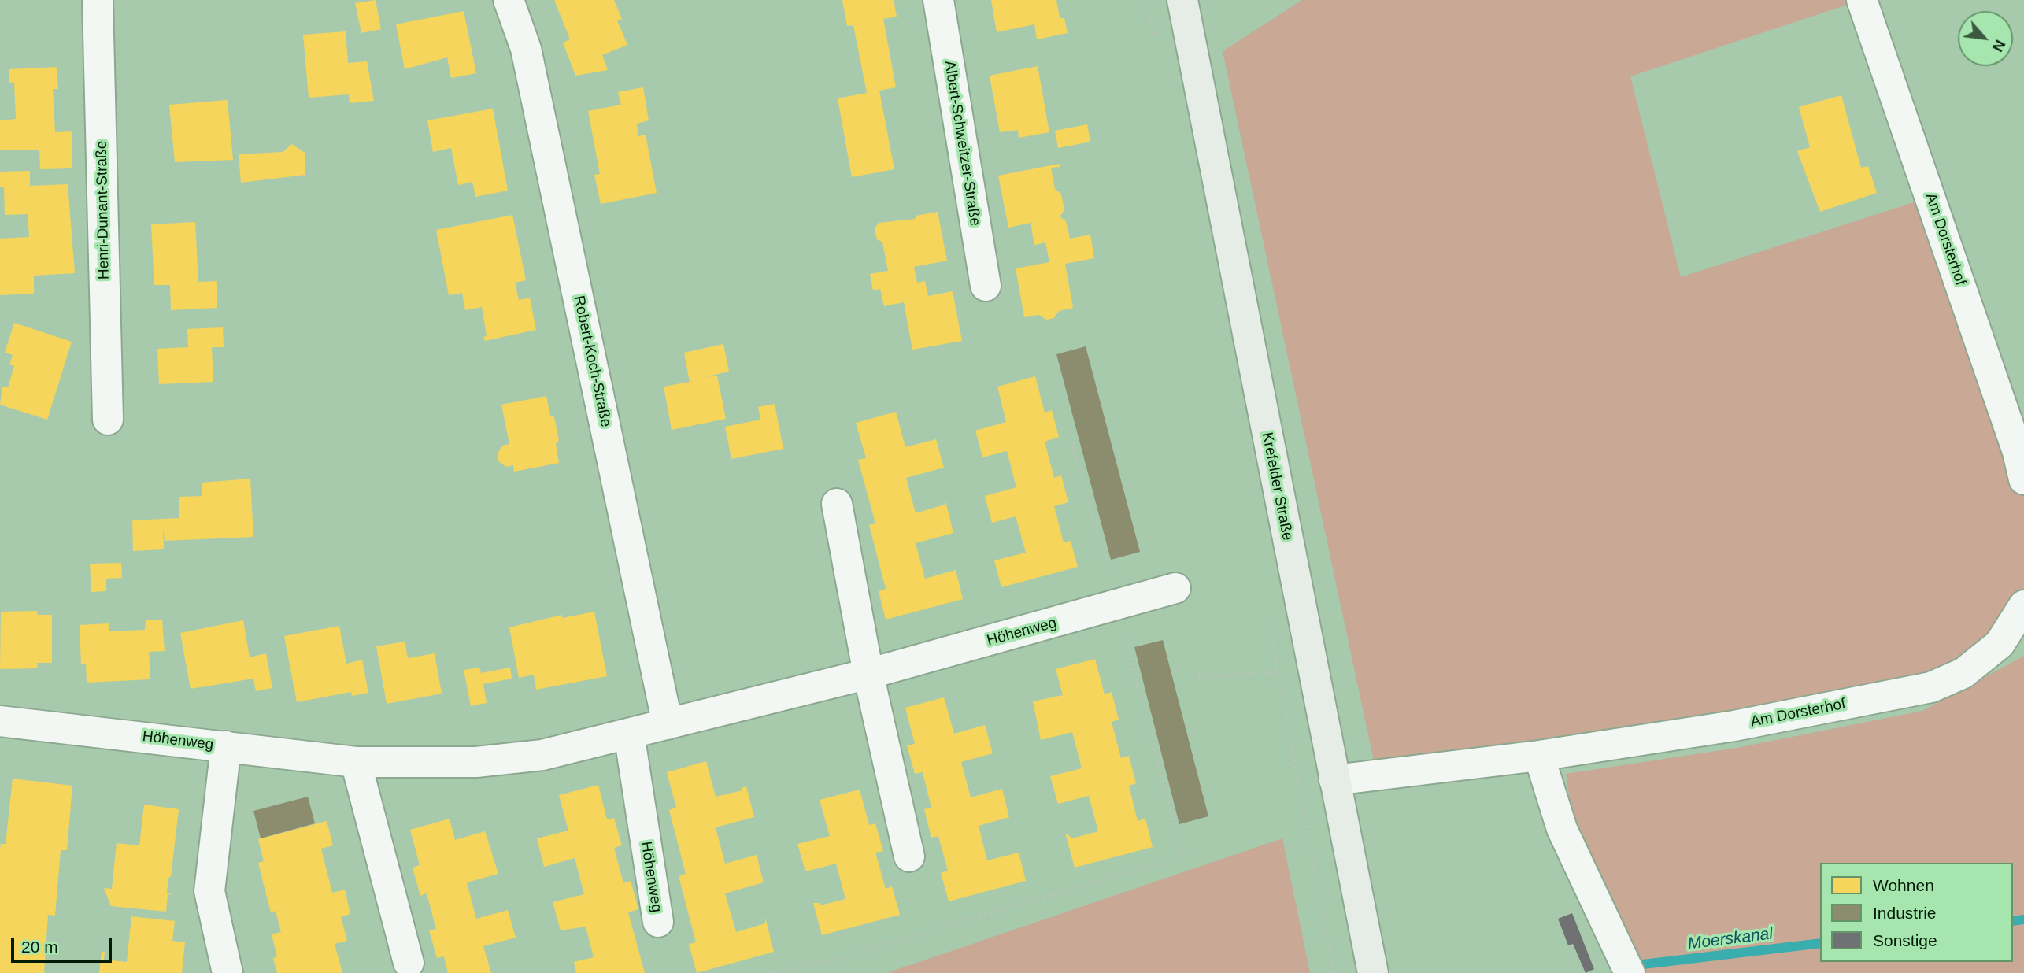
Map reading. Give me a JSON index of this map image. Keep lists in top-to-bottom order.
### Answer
{
  "streets": {
    "main road": ["Krefelder Straße"],
    "street": [
      "Albert-Schweitzer-Straße",
      "Henri-Dunant-Straße",
      "Am Dorsterhof",
      "Robert-Koch-Straße",
      "Höhenweg"
    ]
  },
  "crossings": [
    ["Am Dorsterhof", "Krefelder Straße"],
    ["Robert-Koch-Straße", "Höhenweg"]
  ],
  "water": ["Moerskanal"],
  "legend": ["Wohnen", "Industrie", "Sonstige"],
  "scale_bar": "20 m",
  "north": "bottom right"
}
